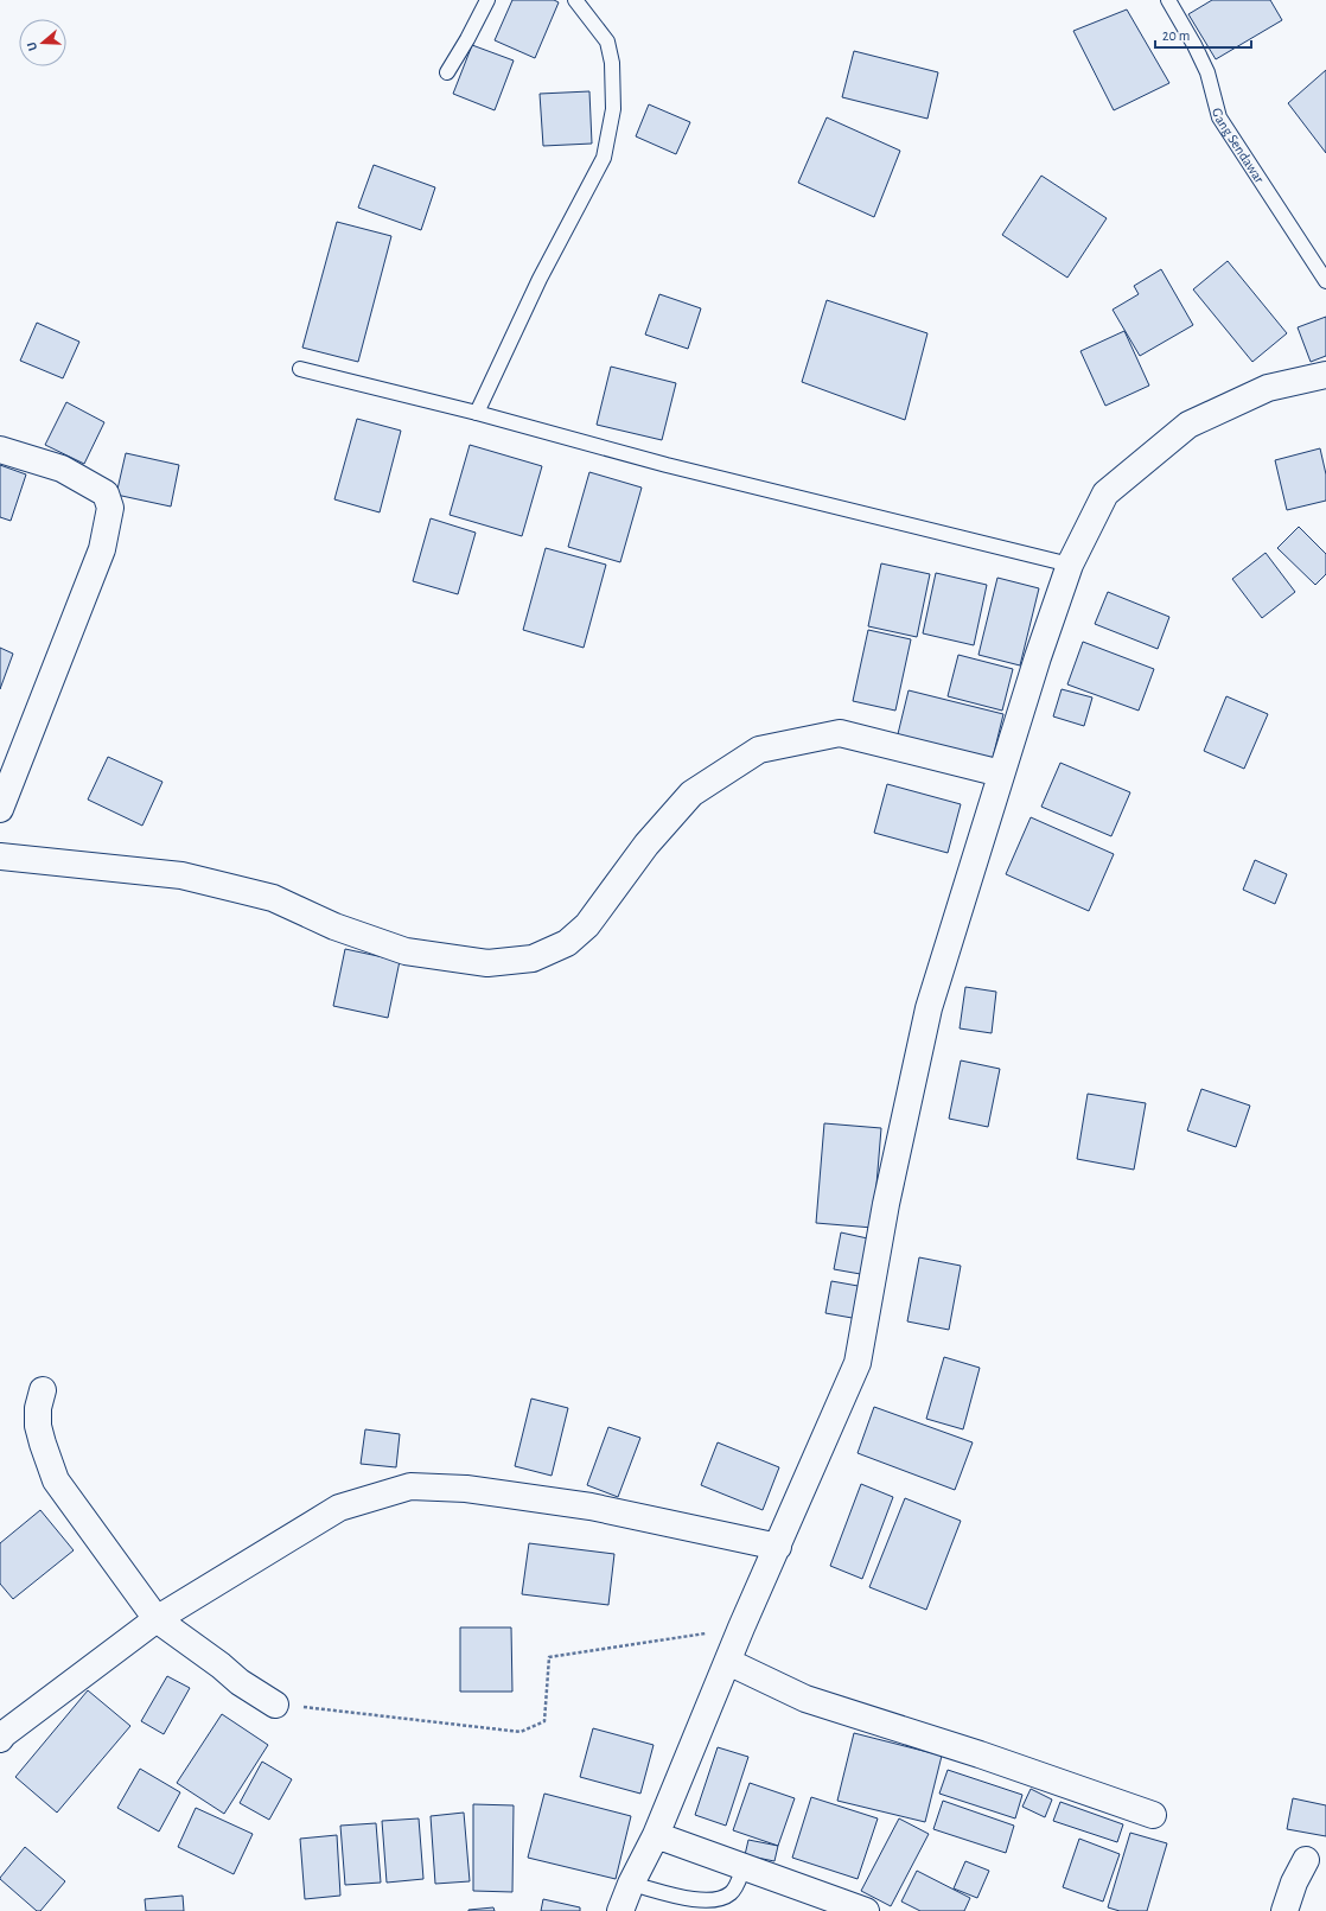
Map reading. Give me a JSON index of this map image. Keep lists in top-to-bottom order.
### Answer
{
  "streets": {
    "lane": ["Gang Sendawar"]
  },
  "scale_bar": "20 m",
  "north": "left"
}
